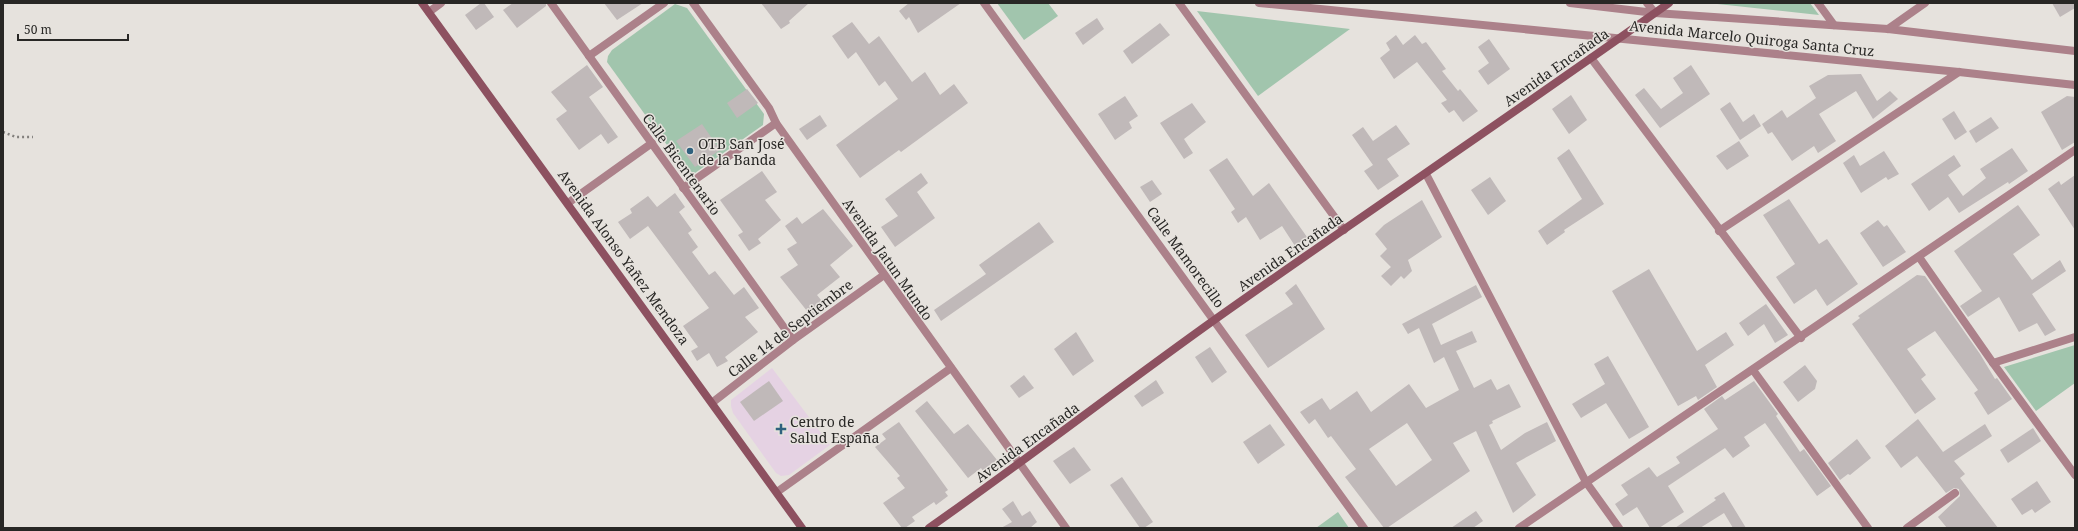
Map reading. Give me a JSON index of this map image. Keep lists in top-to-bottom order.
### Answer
{
  "streets": {
    "main road": ["Avenida Encañada", "Avenida Alonso Yañez Mendoza"],
    "street": [
      "Avenida Marcelo Quiroga Santa Cruz",
      "Calle Bicentenario",
      "Calle Mamorecillo",
      "Avenida Jatun Mundo",
      "Calle 14 de Septiembre"
    ]
  },
  "crossings": [
    ["Avenida Marcelo Quiroga Santa Cruz", "Avenida Encañada"],
    ["Avenida Encañada", "Calle Mamorecillo"],
    ["Avenida Encañada", "Avenida Jatun Mundo"],
    ["Calle Bicentenario", "Calle 14 de Septiembre"],
    ["Avenida Alonso Yañez Mendoza", "Calle 14 de Septiembre"],
    ["Avenida Jatun Mundo", "Calle 14 de Septiembre"]
  ],
  "places": {
    "other": ["OTB San José de la Banda"],
    "health": ["Centro de Salud España"]
  },
  "scale_bar": "50 m"
}
